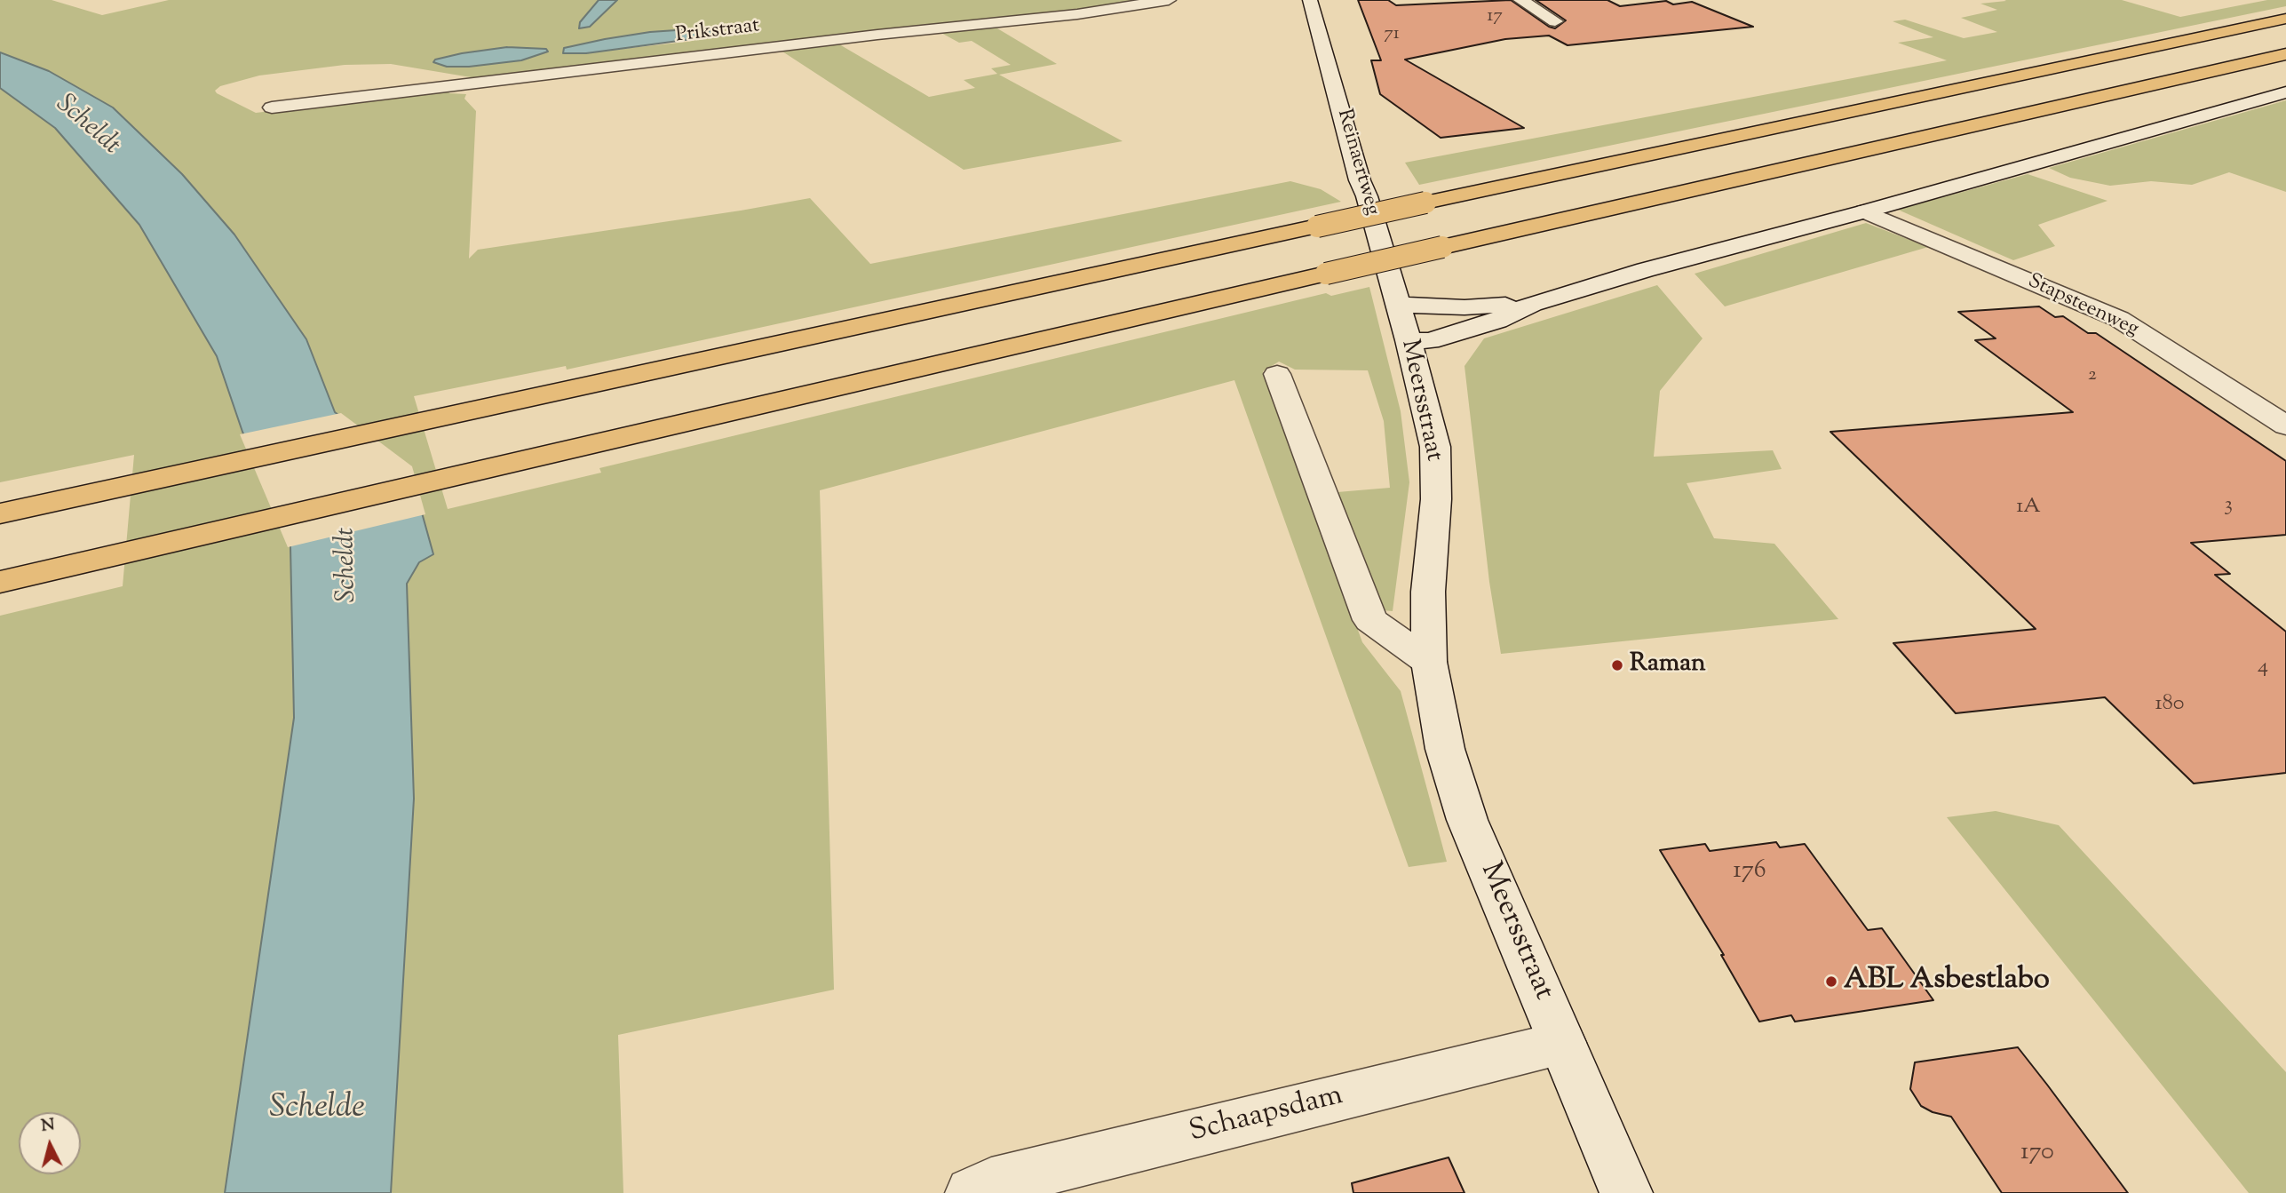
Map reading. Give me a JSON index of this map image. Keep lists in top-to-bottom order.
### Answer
{
  "streets": {
    "street": [
      "Prikstraat",
      "Reinaertweg",
      "Stapsteenweg",
      "Meersstraat",
      "Schaapsdam"
    ]
  },
  "crossings": [
    ["Reinaertweg", "Meersstraat"],
    ["Meersstraat", "Schaapsdam"]
  ],
  "water": ["Scheldt", "Schelde"],
  "places": ["Raman", "ABL Asbestlabo"],
  "house_numbers": [
    "17",
    "71",
    "2",
    "3",
    "1A",
    "4",
    "180",
    "176",
    "170"
  ],
  "north": "top"
}
